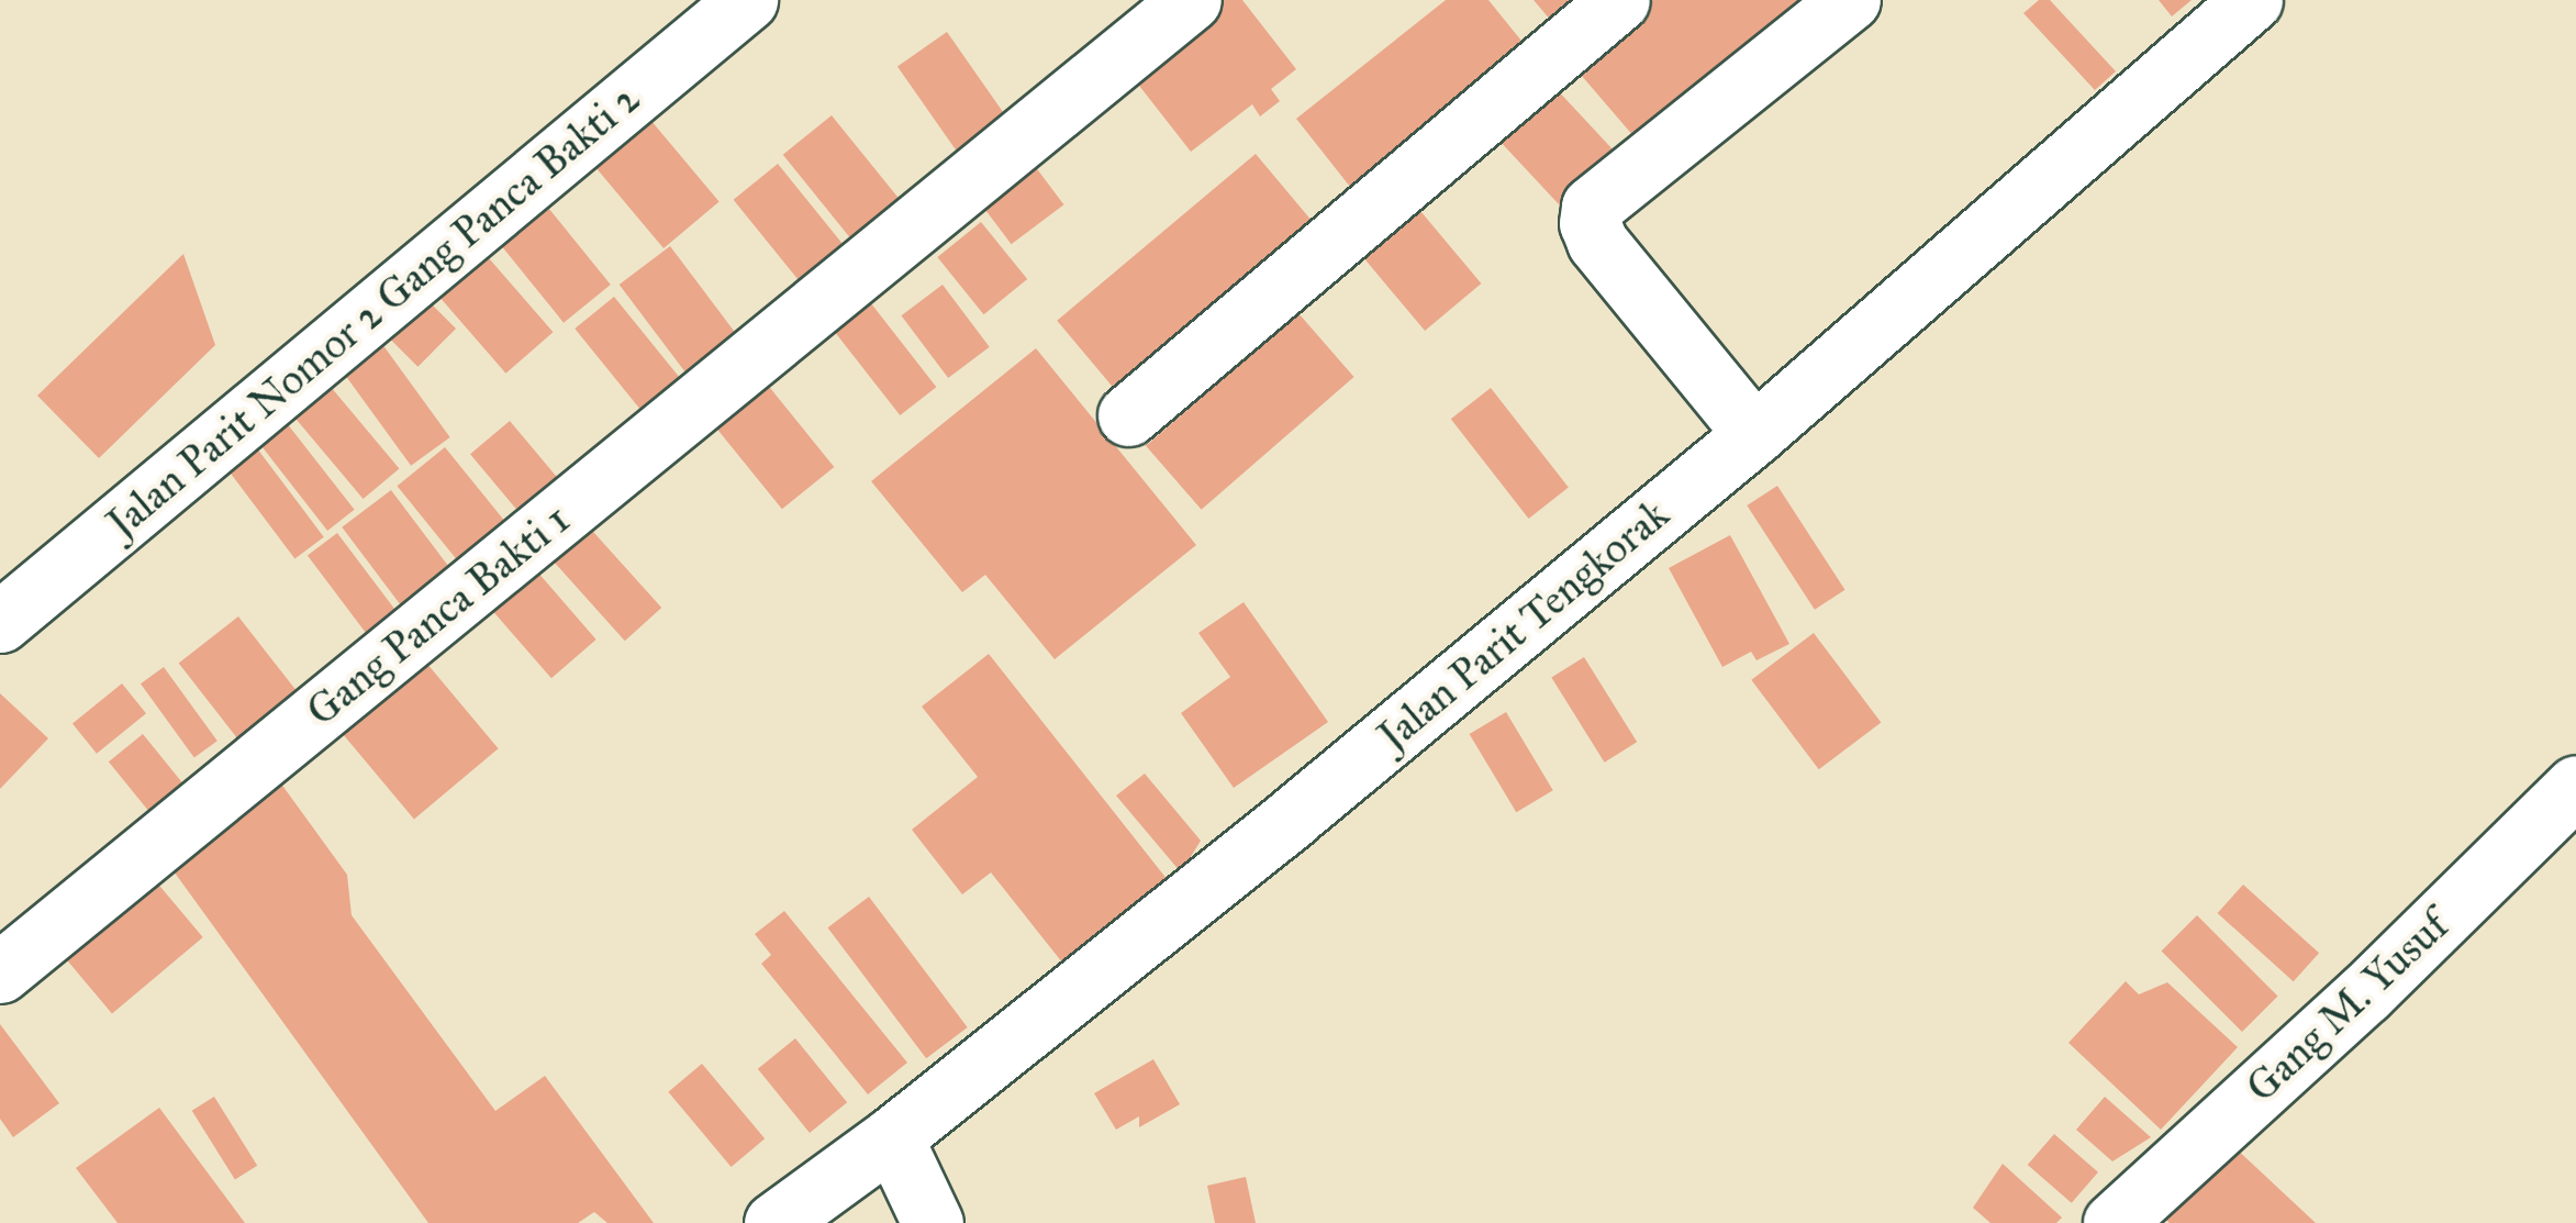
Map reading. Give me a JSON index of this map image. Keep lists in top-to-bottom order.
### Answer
{
  "streets": {
    "street": [
      "Jalan Parit Nomor 2 Gang Panca Bakti 2",
      "Gang Panca Bakti 1",
      "Jalan Parit Tengkorak",
      "Gang M. Yusuf"
    ]
  }
}
